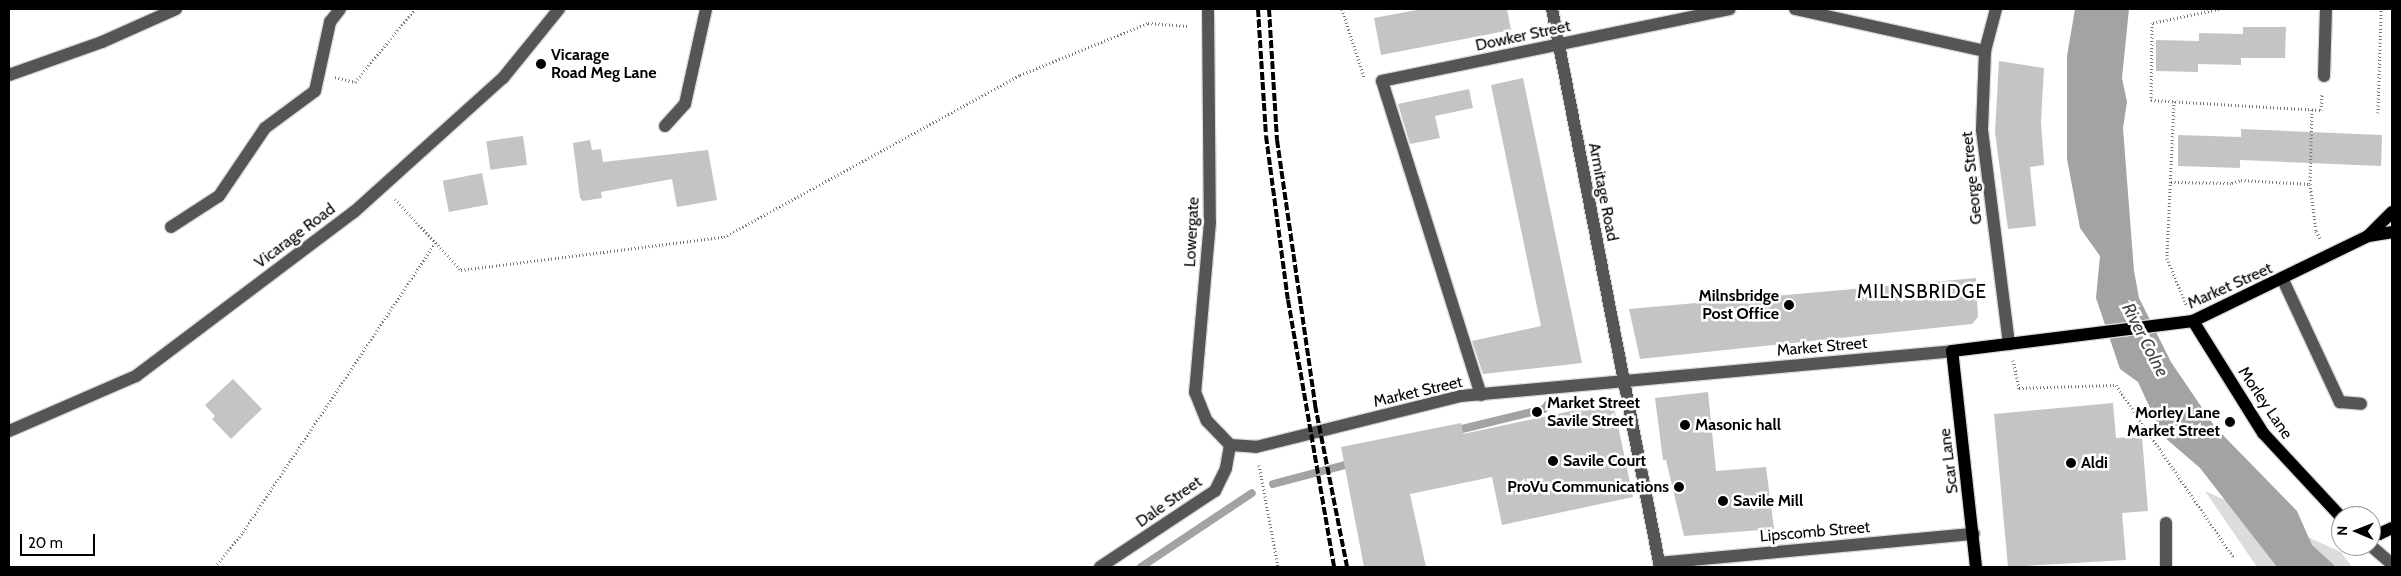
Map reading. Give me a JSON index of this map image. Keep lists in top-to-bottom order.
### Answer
{
  "streets": {
    "main road": ["Market Street", "Morley Lane", "Scar Lane"],
    "street": [
      "Dowker Street",
      "George Street",
      "Armitage Road",
      "Lowergate",
      "Vicarage Road",
      "Dale Street",
      "Lipscomb Street"
    ]
  },
  "crossings": [
    ["Dowker Street", "Armitage Road"],
    ["Dowker Street", "Market Street"],
    ["George Street", "Market Street"],
    ["Armitage Road", "Market Street"],
    ["Armitage Road", "Lipscomb Street"],
    ["Lowergate", "Market Street"],
    ["Lowergate", "Dale Street"],
    ["Market Street", "Morley Lane"],
    ["Market Street", "Scar Lane"],
    ["Market Street", "Dale Street"],
    ["Scar Lane", "Lipscomb Street"]
  ],
  "districts": ["MILNSBRIDGE"],
  "water": ["River Colne"],
  "places": [
    "Vicarage Road Meg Lane",
    "Milnsbridge Post Office",
    "Market Street Savile Street",
    "Morley Lane Market Street",
    "Masonic hall",
    "Savile Court",
    "Aldi",
    "ProVu Communications",
    "Savile Mill"
  ],
  "scale_bar": "20 m",
  "north": "left"
}
